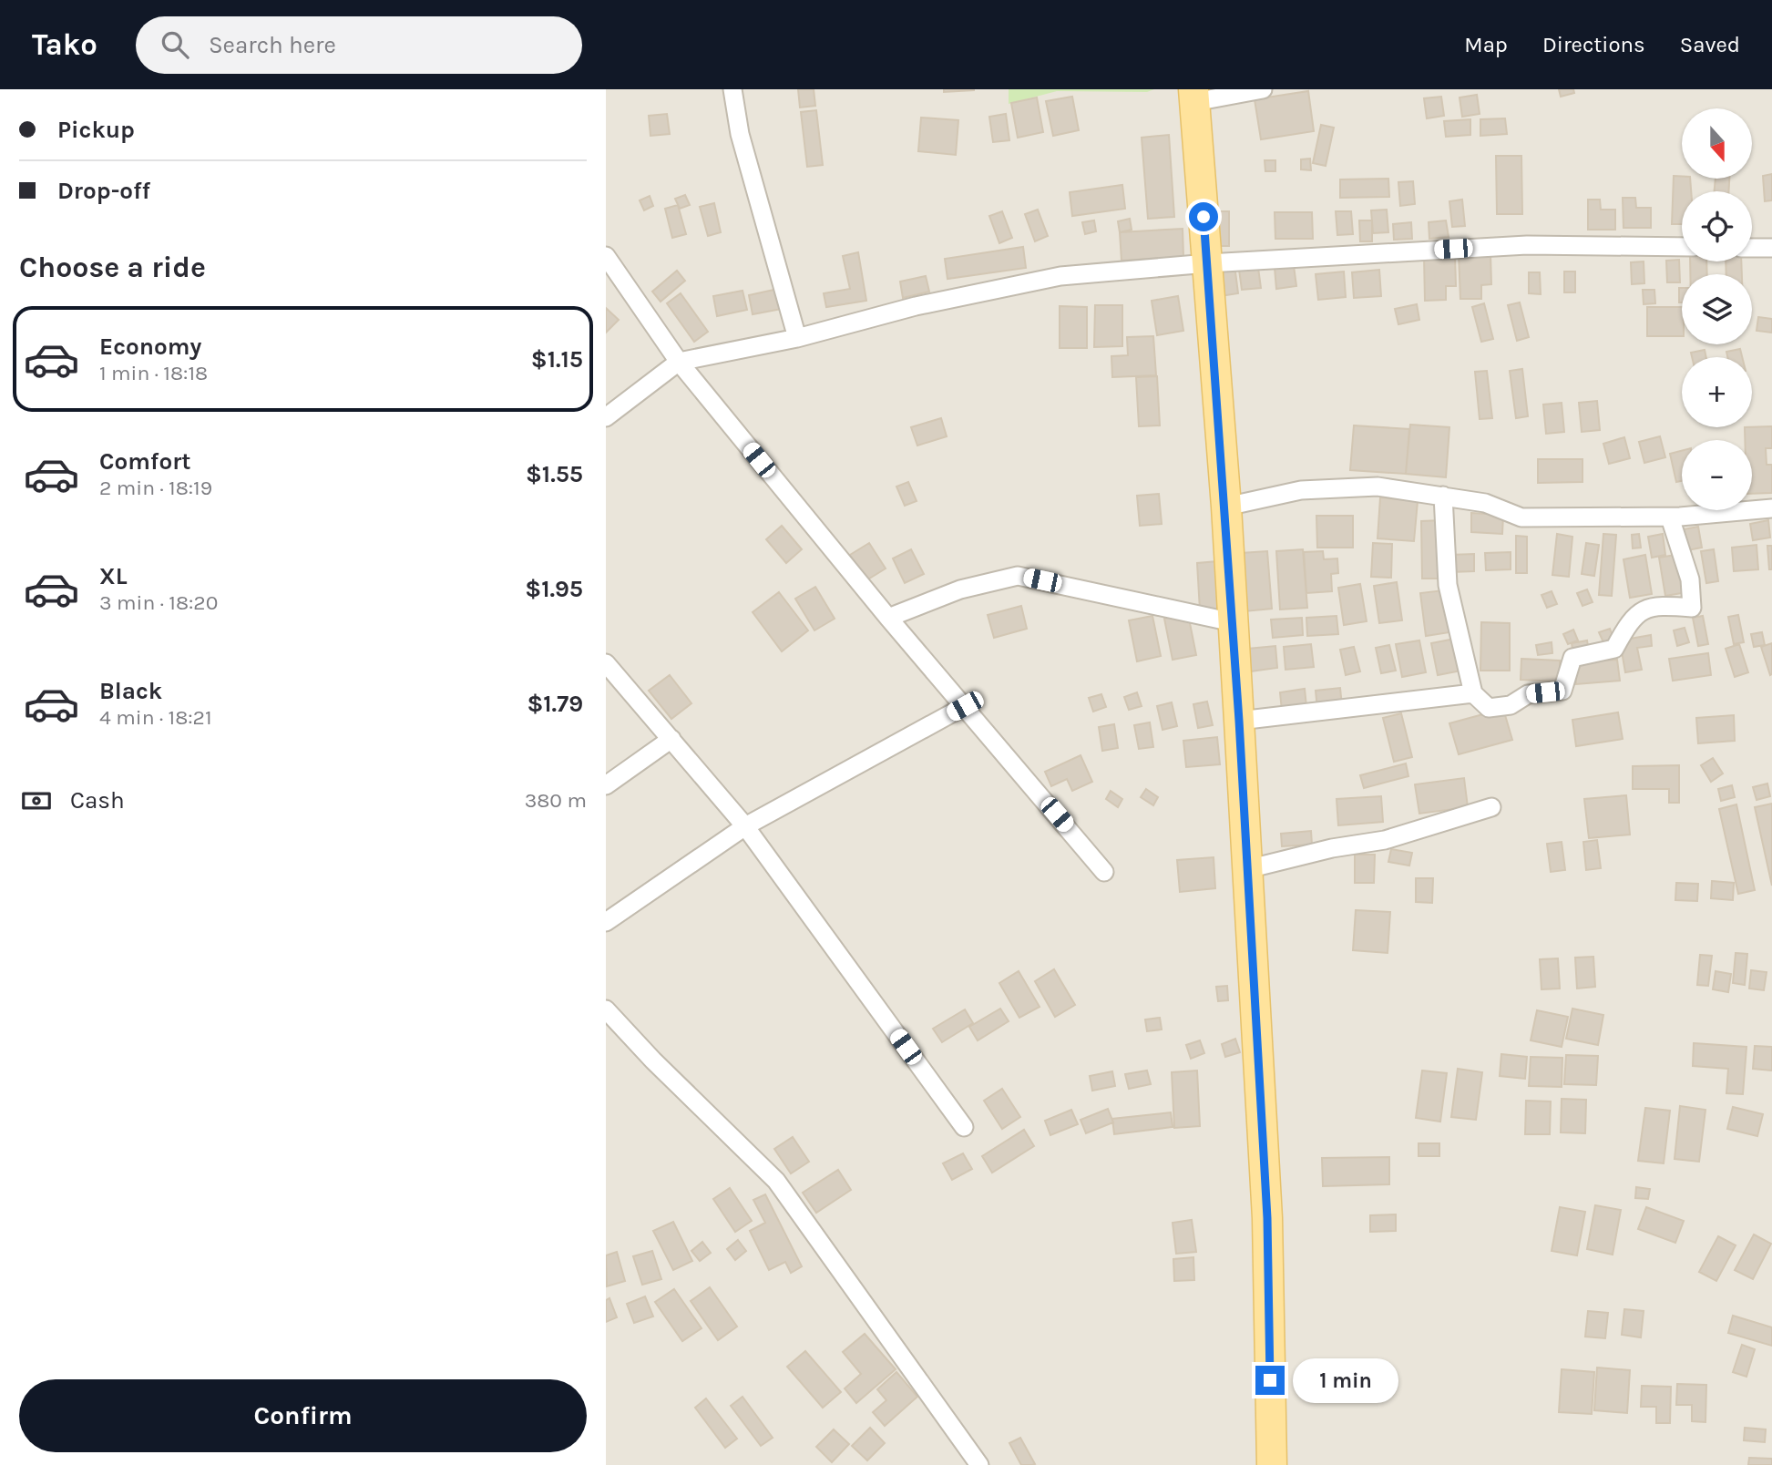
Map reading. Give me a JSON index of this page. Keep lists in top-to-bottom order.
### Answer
{
  "north": "bottom",
  "page": {
    "header": "Tako",
    "search": "Search here",
    "nav": ["Map", "Directions", "Saved"],
    "banner": ["Pickup", "Drop-off"],
    "map_buttons": ["+", "−"],
    "heading": "Choose a ride",
    "list": [
      {
        "name": "Economy",
        "note": "1 min · 18:18",
        "value": "$1.15"
      },
      {
        "name": "Comfort",
        "note": "2 min · 18:19",
        "value": "$1.55"
      },
      {
        "name": "XL",
        "note": "3 min · 18:20",
        "value": "$1.95"
      },
      {
        "name": "Black",
        "note": "4 min · 18:21",
        "value": "$1.79"
      }
    ],
    "pay": ["Cash", "380 m"],
    "bubble": "1 min",
    "buttons": "Confirm"
  }
}
